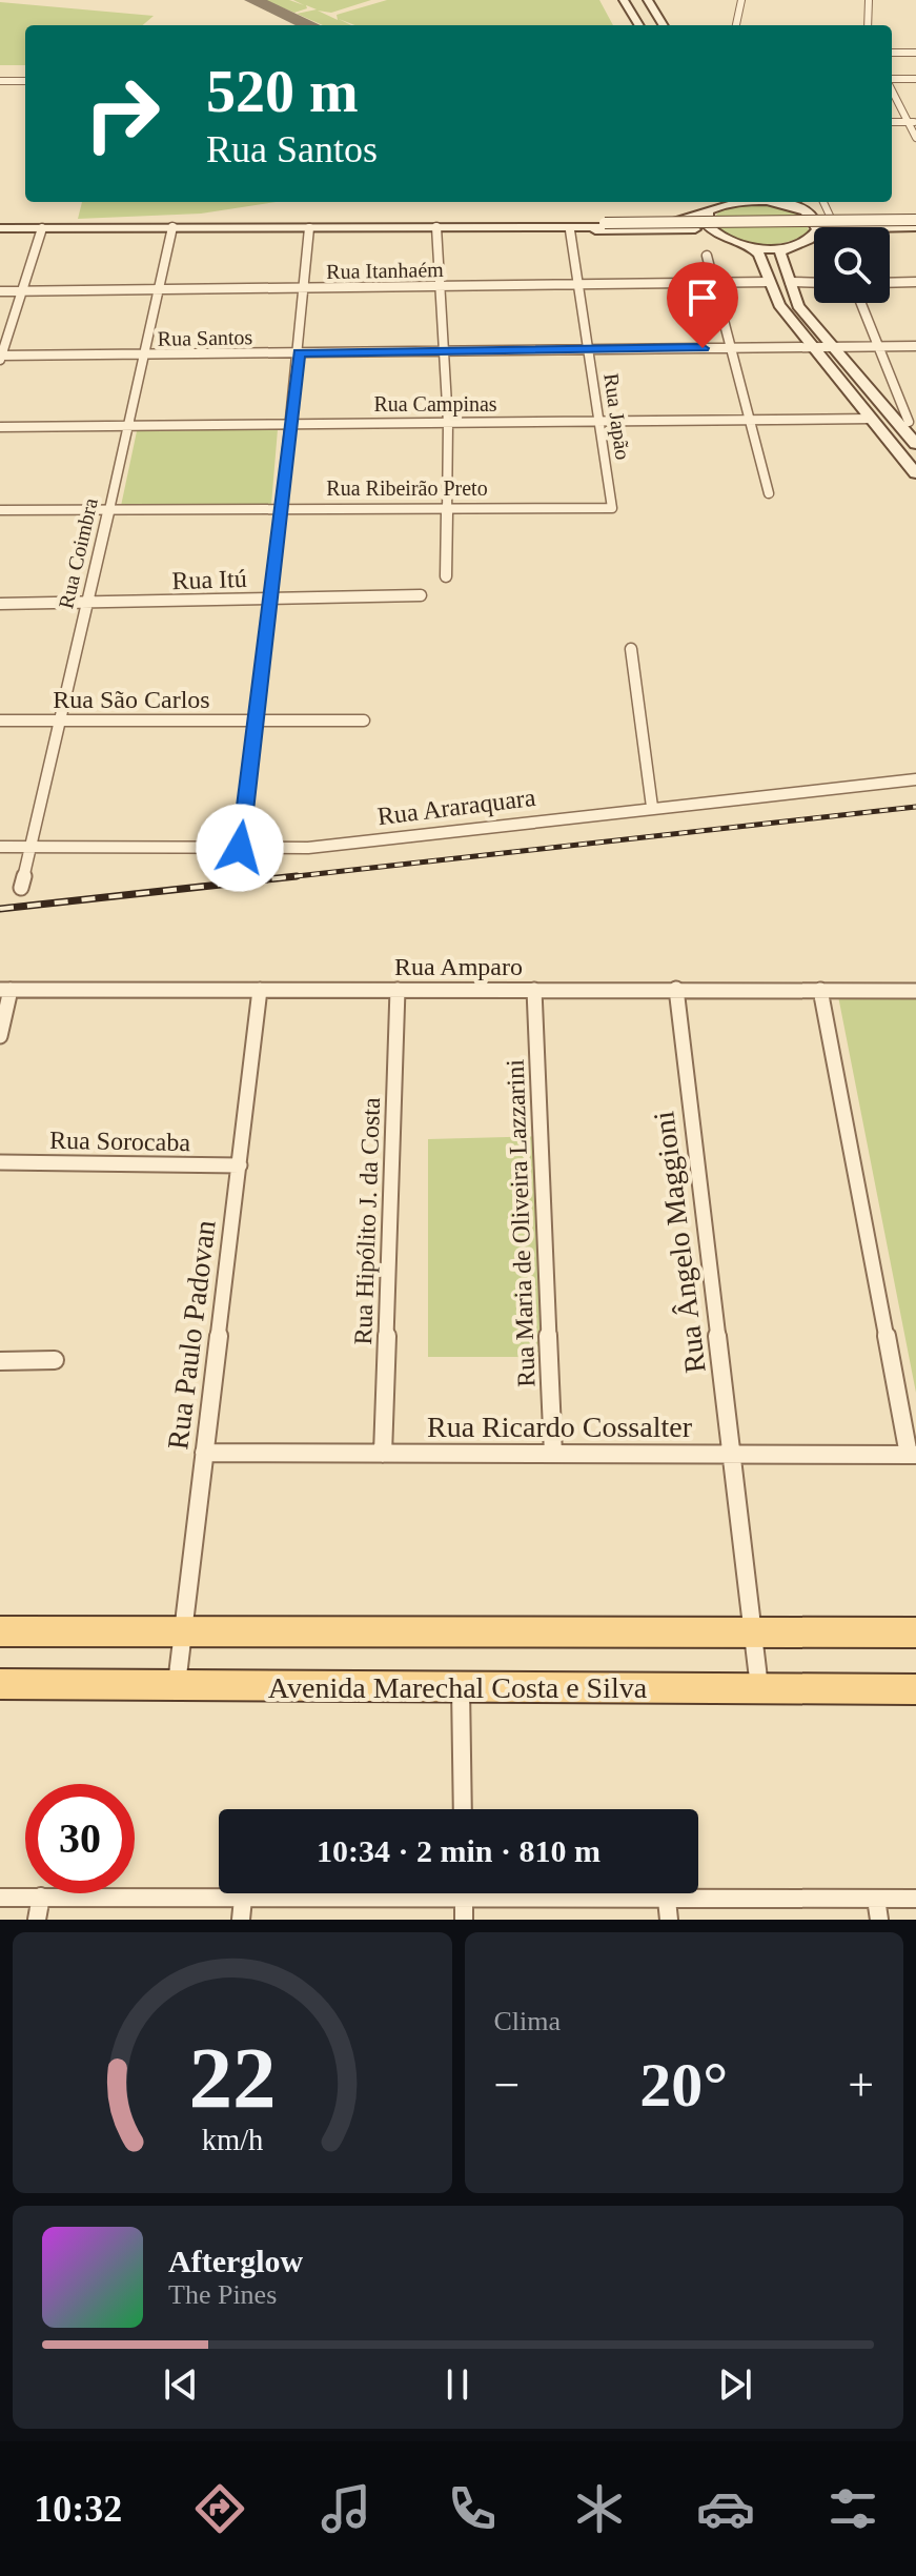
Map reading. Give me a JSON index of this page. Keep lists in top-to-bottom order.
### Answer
{
  "streets": {
    "main road": ["Avenida Marechal Costa e Silva"],
    "street": [
      "Rua Itanhaém",
      "Rua Santos",
      "Rua Campinas",
      "Rua Japão",
      "Rua Ribeirão Preto",
      "Rua Coimbra",
      "Rua Itú",
      "Rua São Carlos",
      "Rua Araraquara",
      "Rua Amparo",
      "Rua Sorocaba",
      "Rua Hipólito J. da Costa",
      "Rua Maria de Oliveira Lazzarini",
      "Rua Ângelo Maggioni",
      "Rua Paulo Padovan",
      "Rua Ricardo Cossalter"
    ]
  },
  "crossings": [
    ["Rua Itanhaém", "Rua Japão"],
    ["Rua Itanhaém", "Rua Coimbra"],
    ["Rua Santos", "Rua Japão"],
    ["Rua Santos", "Rua Coimbra"],
    ["Rua Campinas", "Rua Japão"],
    ["Rua Campinas", "Rua Coimbra"],
    ["Rua Japão", "Rua Ribeirão Preto"],
    ["Rua Ribeirão Preto", "Rua Coimbra"],
    ["Rua Coimbra", "Rua Itú"],
    ["Rua Coimbra", "Rua São Carlos"],
    ["Rua Coimbra", "Rua Araraquara"],
    ["Rua Amparo", "Rua Hipólito J. da Costa"],
    ["Rua Amparo", "Rua Maria de Oliveira Lazzarini"],
    ["Rua Amparo", "Rua Ângelo Maggioni"],
    ["Rua Amparo", "Rua Paulo Padovan"],
    ["Rua Sorocaba", "Rua Paulo Padovan"],
    ["Rua Hipólito J. da Costa", "Rua Ricardo Cossalter"],
    ["Rua Maria de Oliveira Lazzarini", "Rua Ricardo Cossalter"],
    ["Rua Ângelo Maggioni", "Rua Ricardo Cossalter"],
    ["Rua Ângelo Maggioni", "Avenida Marechal Costa e Silva"],
    ["Rua Paulo Padovan", "Rua Ricardo Cossalter"],
    ["Rua Paulo Padovan", "Avenida Marechal Costa e Silva"]
  ],
  "page": {
    "turn": ["520 m", "Rua Santos"],
    "limit": "30",
    "trip": "10:34 · 2 min · 810 m",
    "tile": "Clima",
    "heat": ["−", "20°", "+"],
    "song": ["Afterglow", "The Pines"],
    "tabs": "10:32",
    "gauge": ["22", "km/h"]
  }
}
